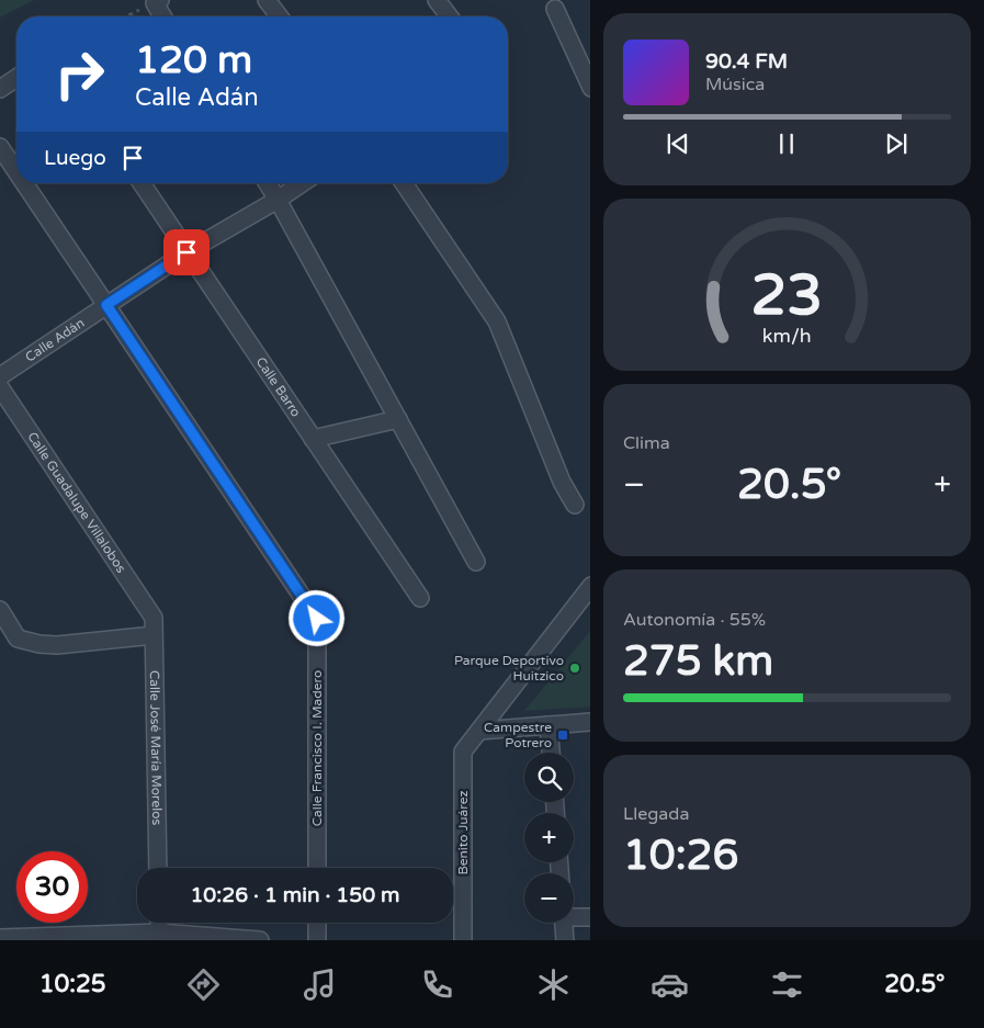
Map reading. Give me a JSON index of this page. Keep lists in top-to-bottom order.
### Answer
{
  "streets": {
    "street": [
      "Calle Adán",
      "Calle Barro",
      "Calle Guadalupe Villalobos",
      "Calle José María Morelos",
      "Calle Francisco I. Madero",
      "Benito Juárez"
    ]
  },
  "crossings": [
    ["Calle Adán", "Calle Barro"],
    ["Calle Adán", "Calle Francisco I. Madero"],
    ["Calle Guadalupe Villalobos", "Calle José María Morelos"]
  ],
  "places": {
    "other": ["Parque Deportivo Huitzico"],
    "transit": ["Campestre Potrero"]
  },
  "page": {
    "turn": ["120 m", "Calle Adán"],
    "song": ["90.4 FM", "Música"],
    "then": "Luego",
    "tile": [
      "Clima",
      ["Autonomía · 55%", "275 km"],
      ["Llegada", "10:26"]
    ],
    "heat": ["−", "20.5°", "+"],
    "map_buttons": ["+", "−"],
    "limit": "30",
    "trip": "10:26 · 1 min · 150 m",
    "tabs": ["10:25", "20.5°"],
    "gauge": ["23", "km/h"]
  }
}
